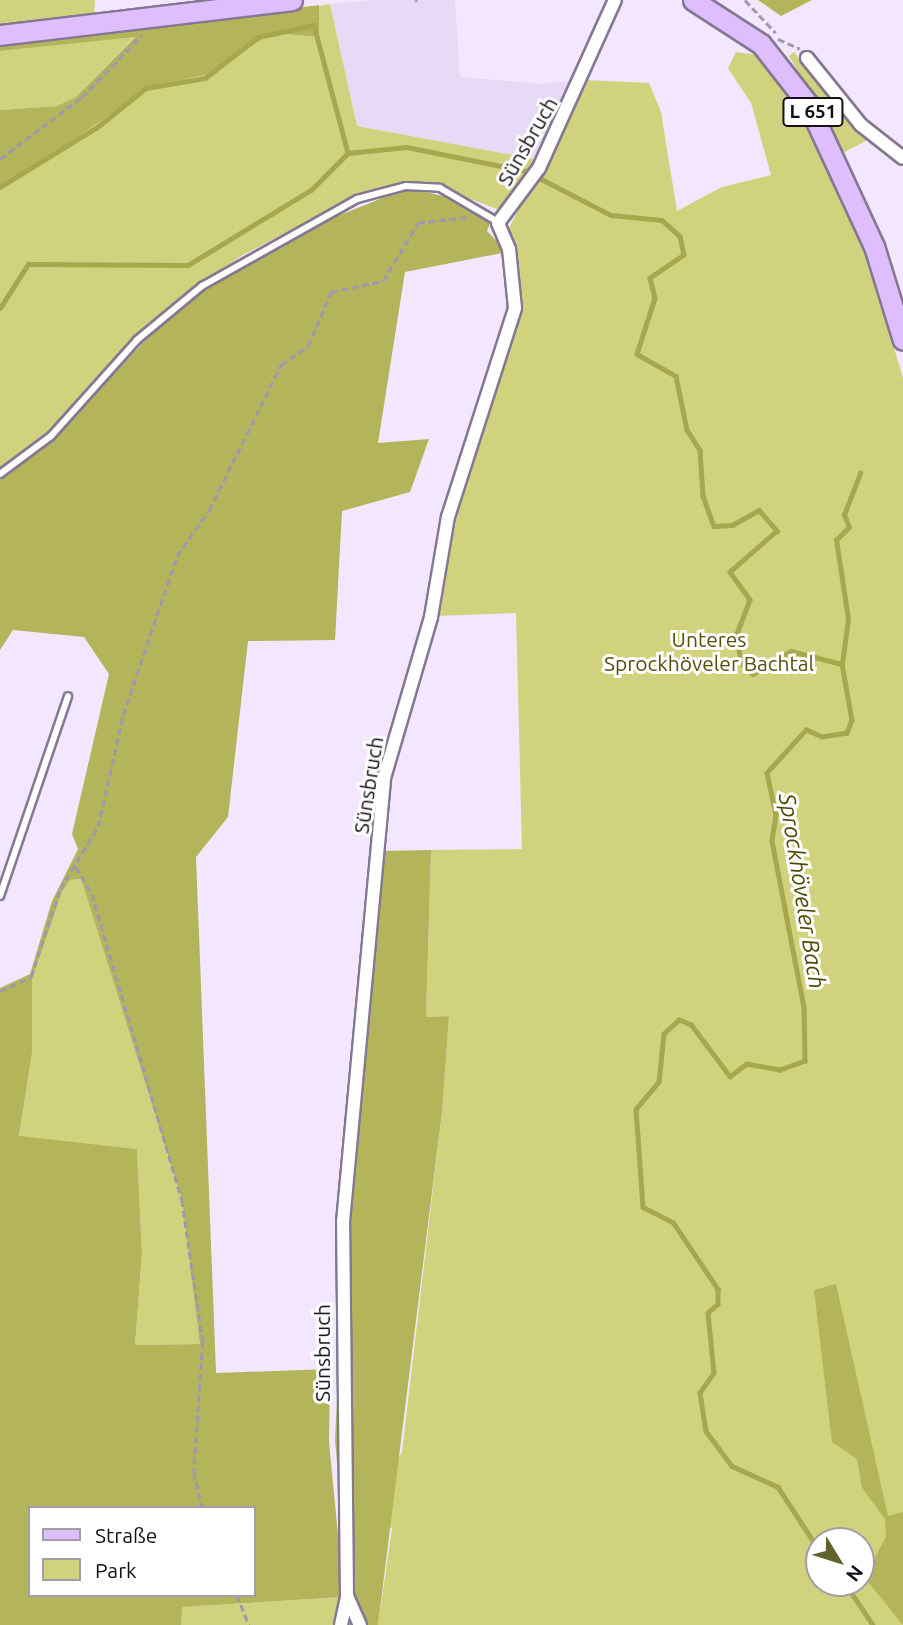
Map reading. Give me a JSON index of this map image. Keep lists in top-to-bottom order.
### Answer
{
  "streets": {
    "main road": ["L 651"],
    "street": ["Sünsbruch"]
  },
  "water": ["Sprockhöveler Bach"],
  "parks": ["Unteres Sprockhöveler Bachtal"],
  "legend": ["Straße", "Park"],
  "north": "bottom right"
}
